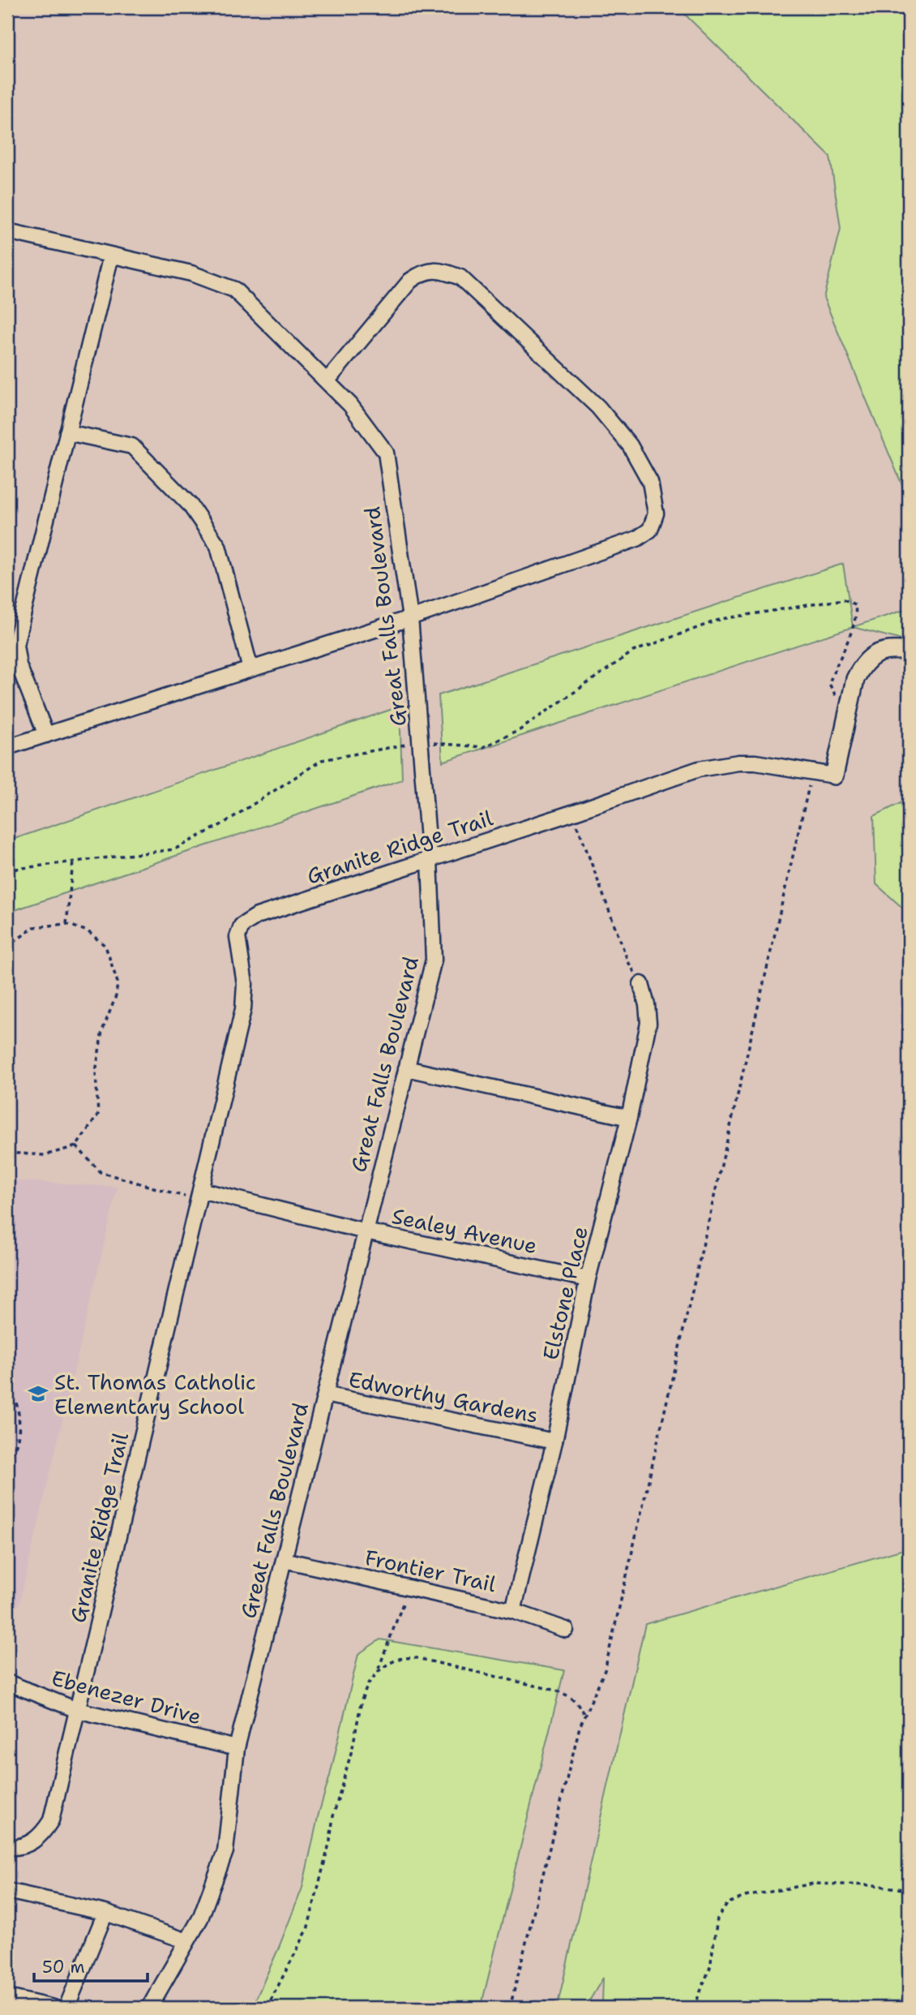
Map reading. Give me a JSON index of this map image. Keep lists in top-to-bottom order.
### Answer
{
  "streets": {
    "street": [
      "Great Falls Boulevard",
      "Granite Ridge Trail",
      "Sealey Avenue",
      "Elstone Place",
      "Edworthy Gardens",
      "Frontier Trail",
      "Ebenezer Drive"
    ]
  },
  "crossings": [
    ["Great Falls Boulevard", "Granite Ridge Trail"],
    ["Great Falls Boulevard", "Sealey Avenue"],
    ["Great Falls Boulevard", "Edworthy Gardens"],
    ["Great Falls Boulevard", "Frontier Trail"],
    ["Great Falls Boulevard", "Ebenezer Drive"],
    ["Granite Ridge Trail", "Ebenezer Drive"],
    ["Sealey Avenue", "Elstone Place"],
    ["Elstone Place", "Edworthy Gardens"],
    ["Elstone Place", "Frontier Trail"]
  ],
  "places": {
    "school or university": ["St. Thomas Catholic Elementary School"]
  },
  "scale_bar": "50 m"
}
